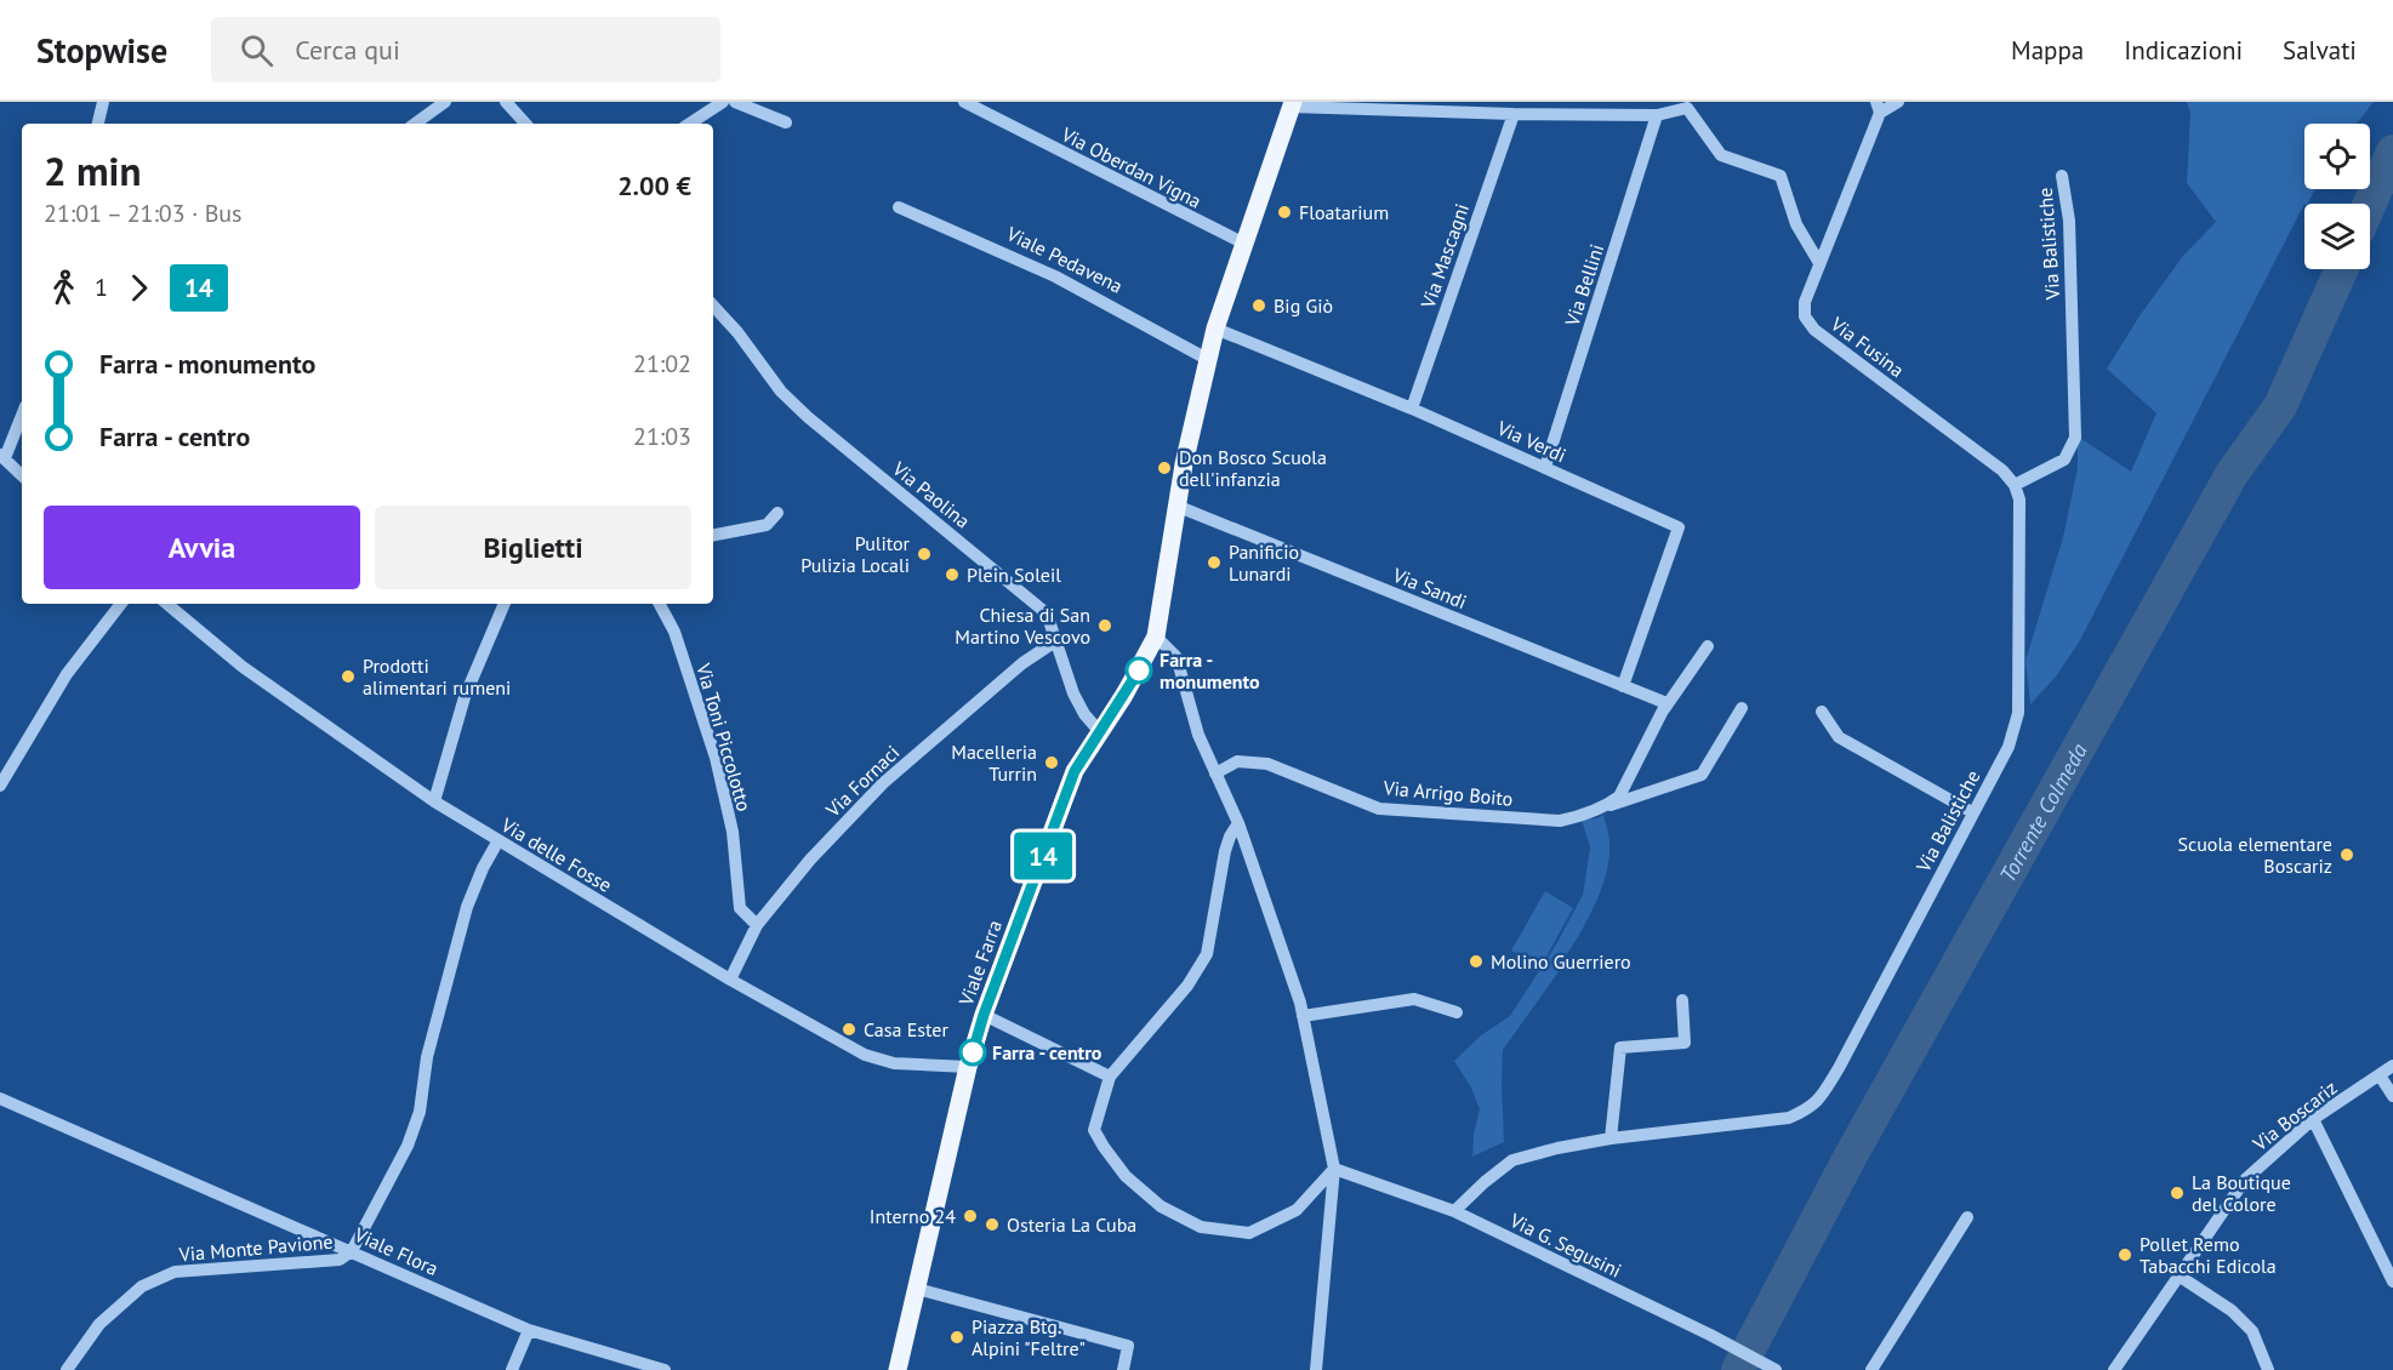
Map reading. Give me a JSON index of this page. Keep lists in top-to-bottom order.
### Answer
{
  "streets": {
    "main road": ["Viale Farra"],
    "street": [
      "Via Oberdan Vigna",
      "Via Balistiche",
      "Via Mascagni",
      "Viale Pedavena",
      "Via Bellini",
      "Via Fusina",
      "Via Verdi",
      "Via Paolina",
      "Via Sandi",
      "Via Toni Piccolotto",
      "Via Fornaci",
      "Via Arrigo Boito",
      "Via delle Fosse",
      "Via Boscariz",
      "Via G. Segusini",
      "Via Monte Pavione",
      "Viale Flora"
    ]
  },
  "crossings": [
    ["Via Balistiche", "Via Fusina"],
    ["Via Balistiche", "Via G. Segusini"],
    ["Via Mascagni", "Via Verdi"],
    ["Via Bellini", "Via Verdi"],
    ["Via Verdi", "Via Sandi"],
    ["Via Paolina", "Via Fornaci"],
    ["Via Paolina", "Viale Farra"],
    ["Via Sandi", "Via Arrigo Boito"],
    ["Via Toni Piccolotto", "Via Fornaci"],
    ["Via Fornaci", "Via delle Fosse"],
    ["Via delle Fosse", "Viale Farra"],
    ["Via delle Fosse", "Via Monte Pavione"],
    ["Via Monte Pavione", "Viale Flora"]
  ],
  "water": ["Torrente Colmeda"],
  "places": [
    "Floatarium",
    "Big Giò",
    "Don Bosco Scuola dell'infanzia",
    "Pulitor Pulizia Locali",
    "Panificio Lunardi",
    "Plein Soleil",
    "Chiesa di San Martino Vescovo",
    "Farra - monumento",
    "Prodotti alimentari rumeni",
    "Macelleria Turrin",
    "Scuola elementare Boscariz",
    "Molino Guerriero",
    "Casa Ester",
    "Farra - centro",
    "La Boutique del Colore",
    "Interno 24",
    "Osteria La Cuba",
    "Pollet Remo Tabacchi Edicola",
    "Piazza Btg. Alpini \"Feltre\""
  ],
  "lines": ["bus line 14"],
  "page": {
    "header": "Stopwise",
    "search": "Cerca qui",
    "nav": ["Mappa", "Indicazioni", "Salvati"],
    "on_map": "14",
    "heading": ["2 min", "21:01 – 21:03 · Bus", "2.00 €"],
    "legs": ["1", "14"],
    "list": [
      {
        "name": "Farra - monumento",
        "value": "21:02"
      },
      {
        "name": "Farra - centro",
        "value": "21:03"
      }
    ],
    "buttons": ["Avvia", "Biglietti"]
  }
}
